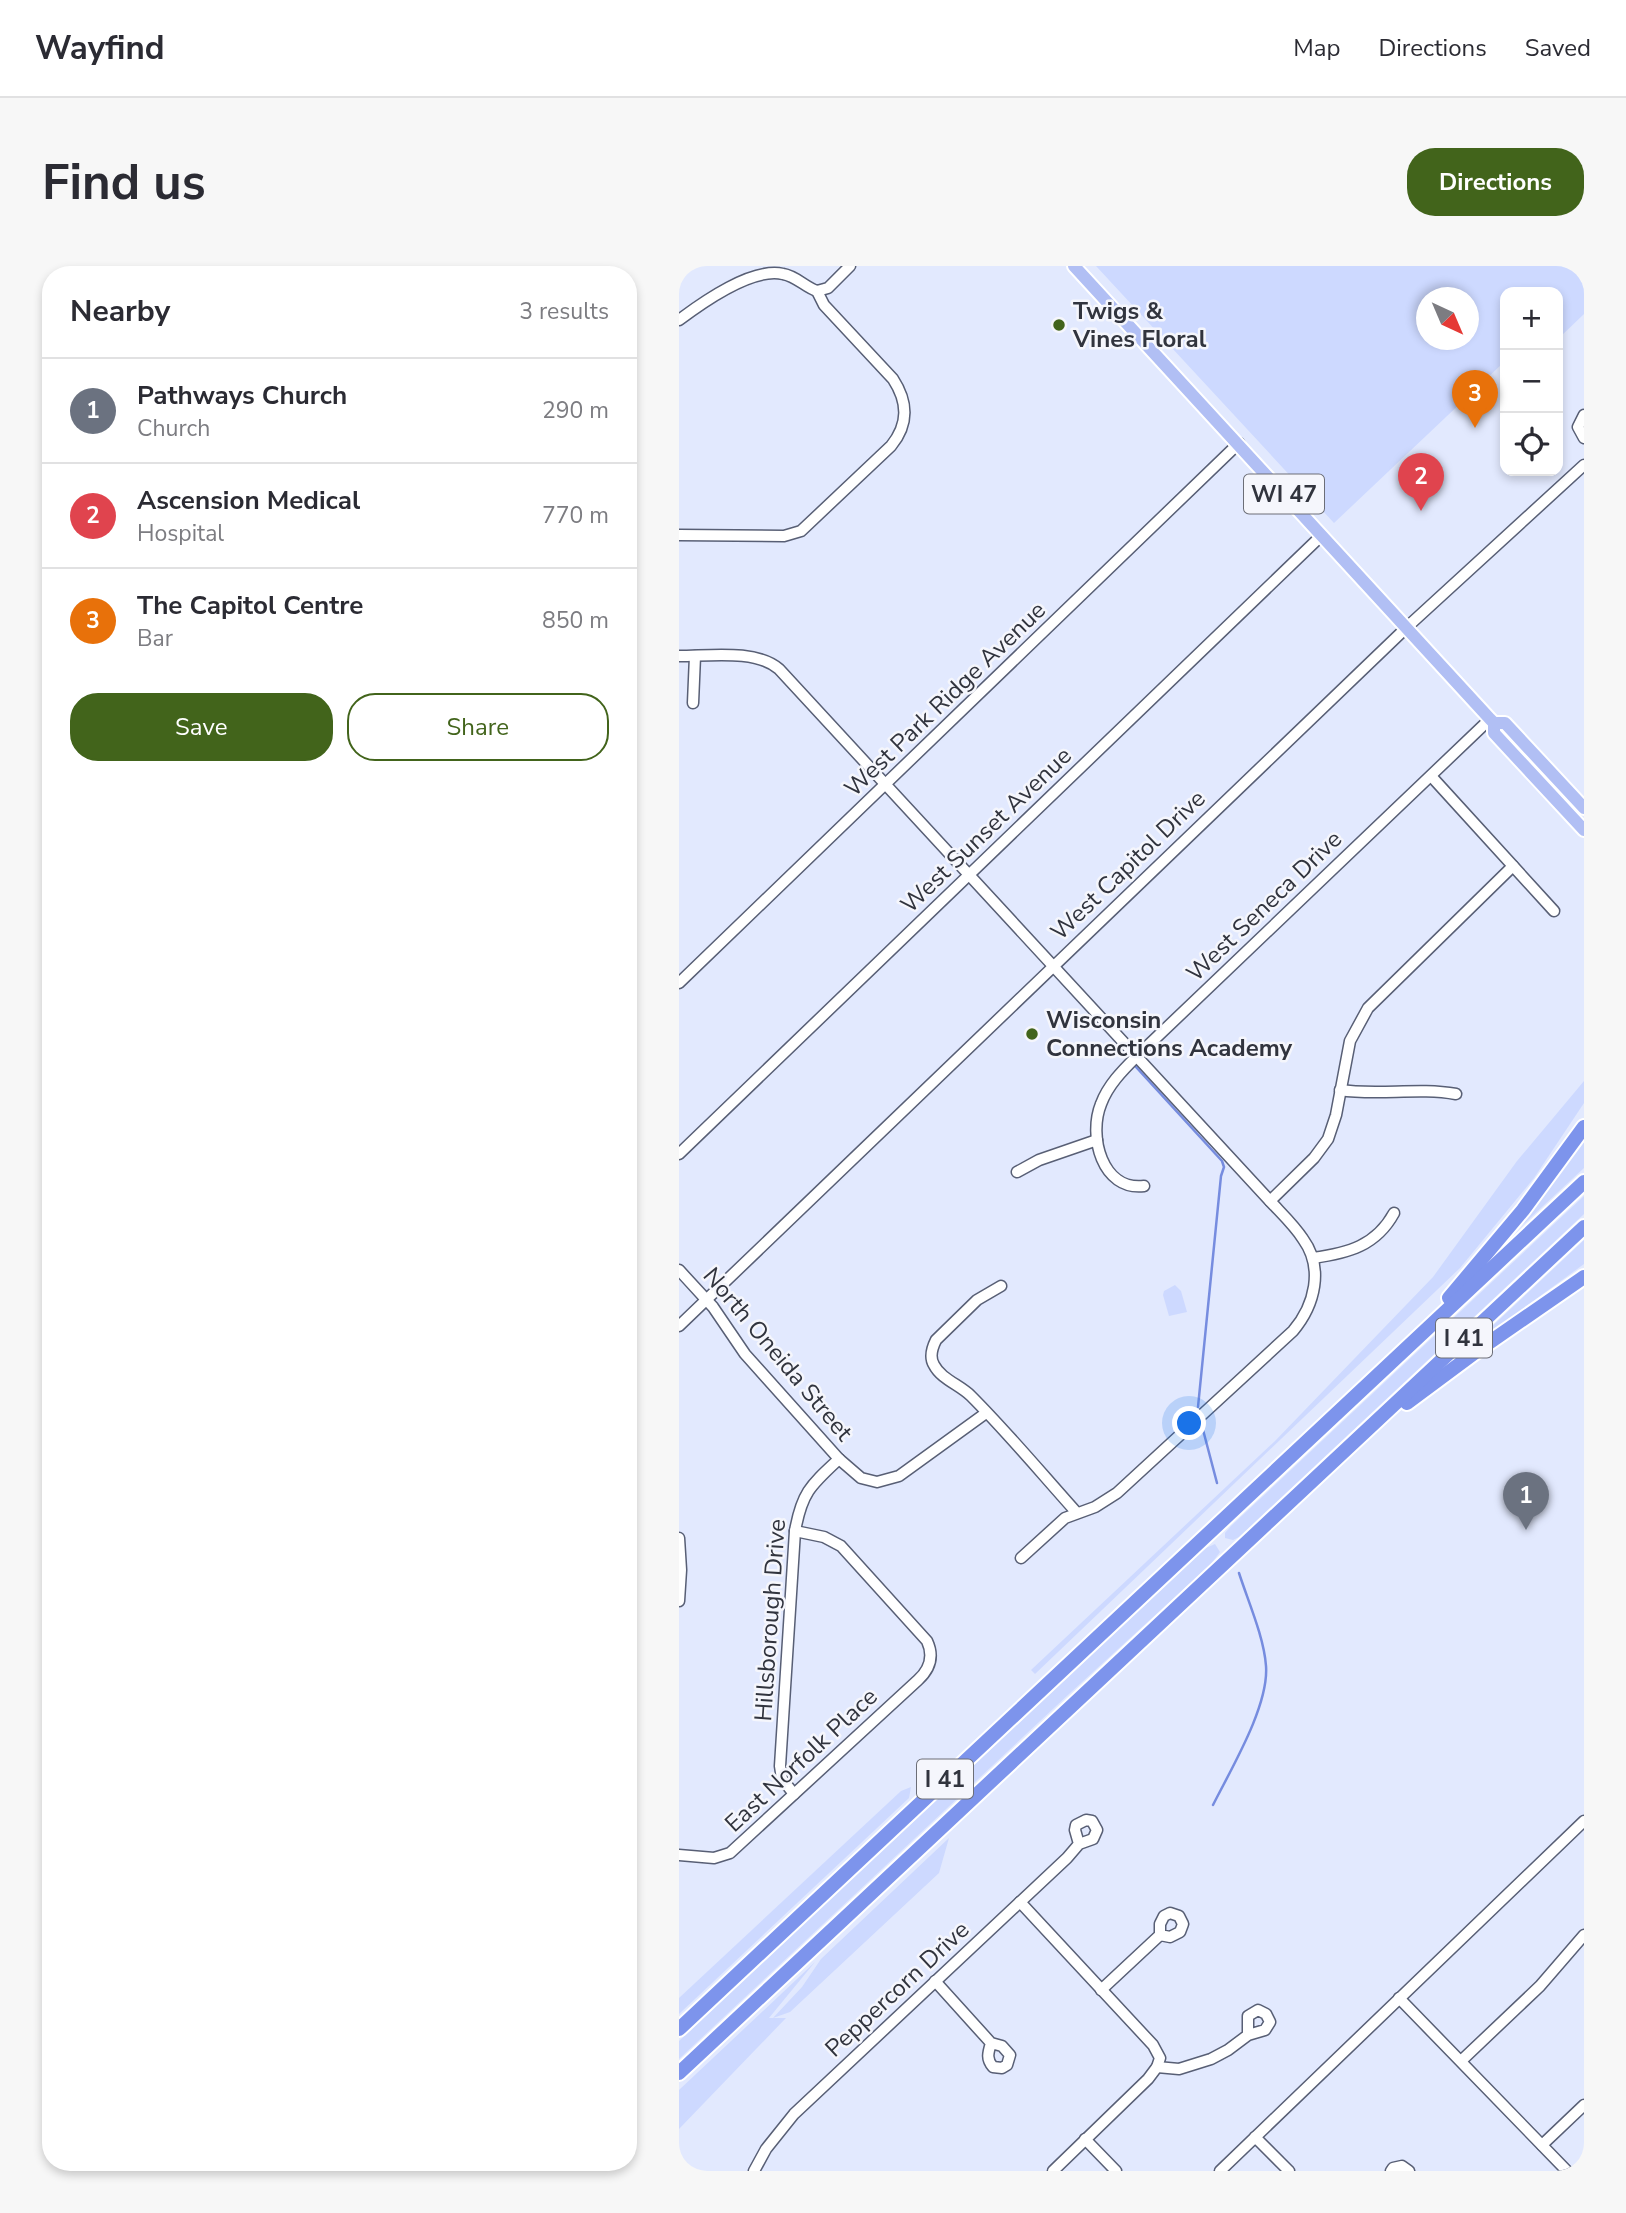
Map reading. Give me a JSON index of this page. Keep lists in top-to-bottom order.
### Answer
{
  "streets": {
    "highway": ["I 41"],
    "main road": ["WI 47"],
    "street": [
      "West Park Ridge Avenue",
      "West Sunset Avenue",
      "West Capitol Drive",
      "West Seneca Drive",
      "North Oneida Street",
      "Hillsborough Drive",
      "East Norfolk Place",
      "Peppercorn Drive"
    ]
  },
  "crossings": [
    ["WI 47", "West Park Ridge Avenue"],
    ["WI 47", "West Sunset Avenue"],
    ["WI 47", "West Capitol Drive"],
    ["WI 47", "West Seneca Drive"],
    ["West Capitol Drive", "North Oneida Street"],
    ["North Oneida Street", "Hillsborough Drive"],
    ["Hillsborough Drive", "East Norfolk Place"]
  ],
  "places": ["Twigs & Vines Floral", "Wisconsin Connections Academy"],
  "north": "bottom right",
  "page": {
    "header": "Wayfind",
    "nav": ["Map", "Directions", "Saved"],
    "buttons": [
      "Directions",
      ["Save", "Share"]
    ],
    "title": "Find us",
    "heading": ["Nearby", "3 results"],
    "map_buttons": ["+", "−"],
    "list": [
      {
        "mark": "1",
        "name": "Pathways Church",
        "note": "Church",
        "value": "290 m"
      },
      {
        "mark": "2",
        "name": "Ascension Medical",
        "note": "Hospital",
        "value": "770 m"
      },
      {
        "mark": "3",
        "name": "The Capitol Centre",
        "note": "Bar",
        "value": "850 m"
      }
    ],
    "pins": ["3", "2", "1"]
  }
}
